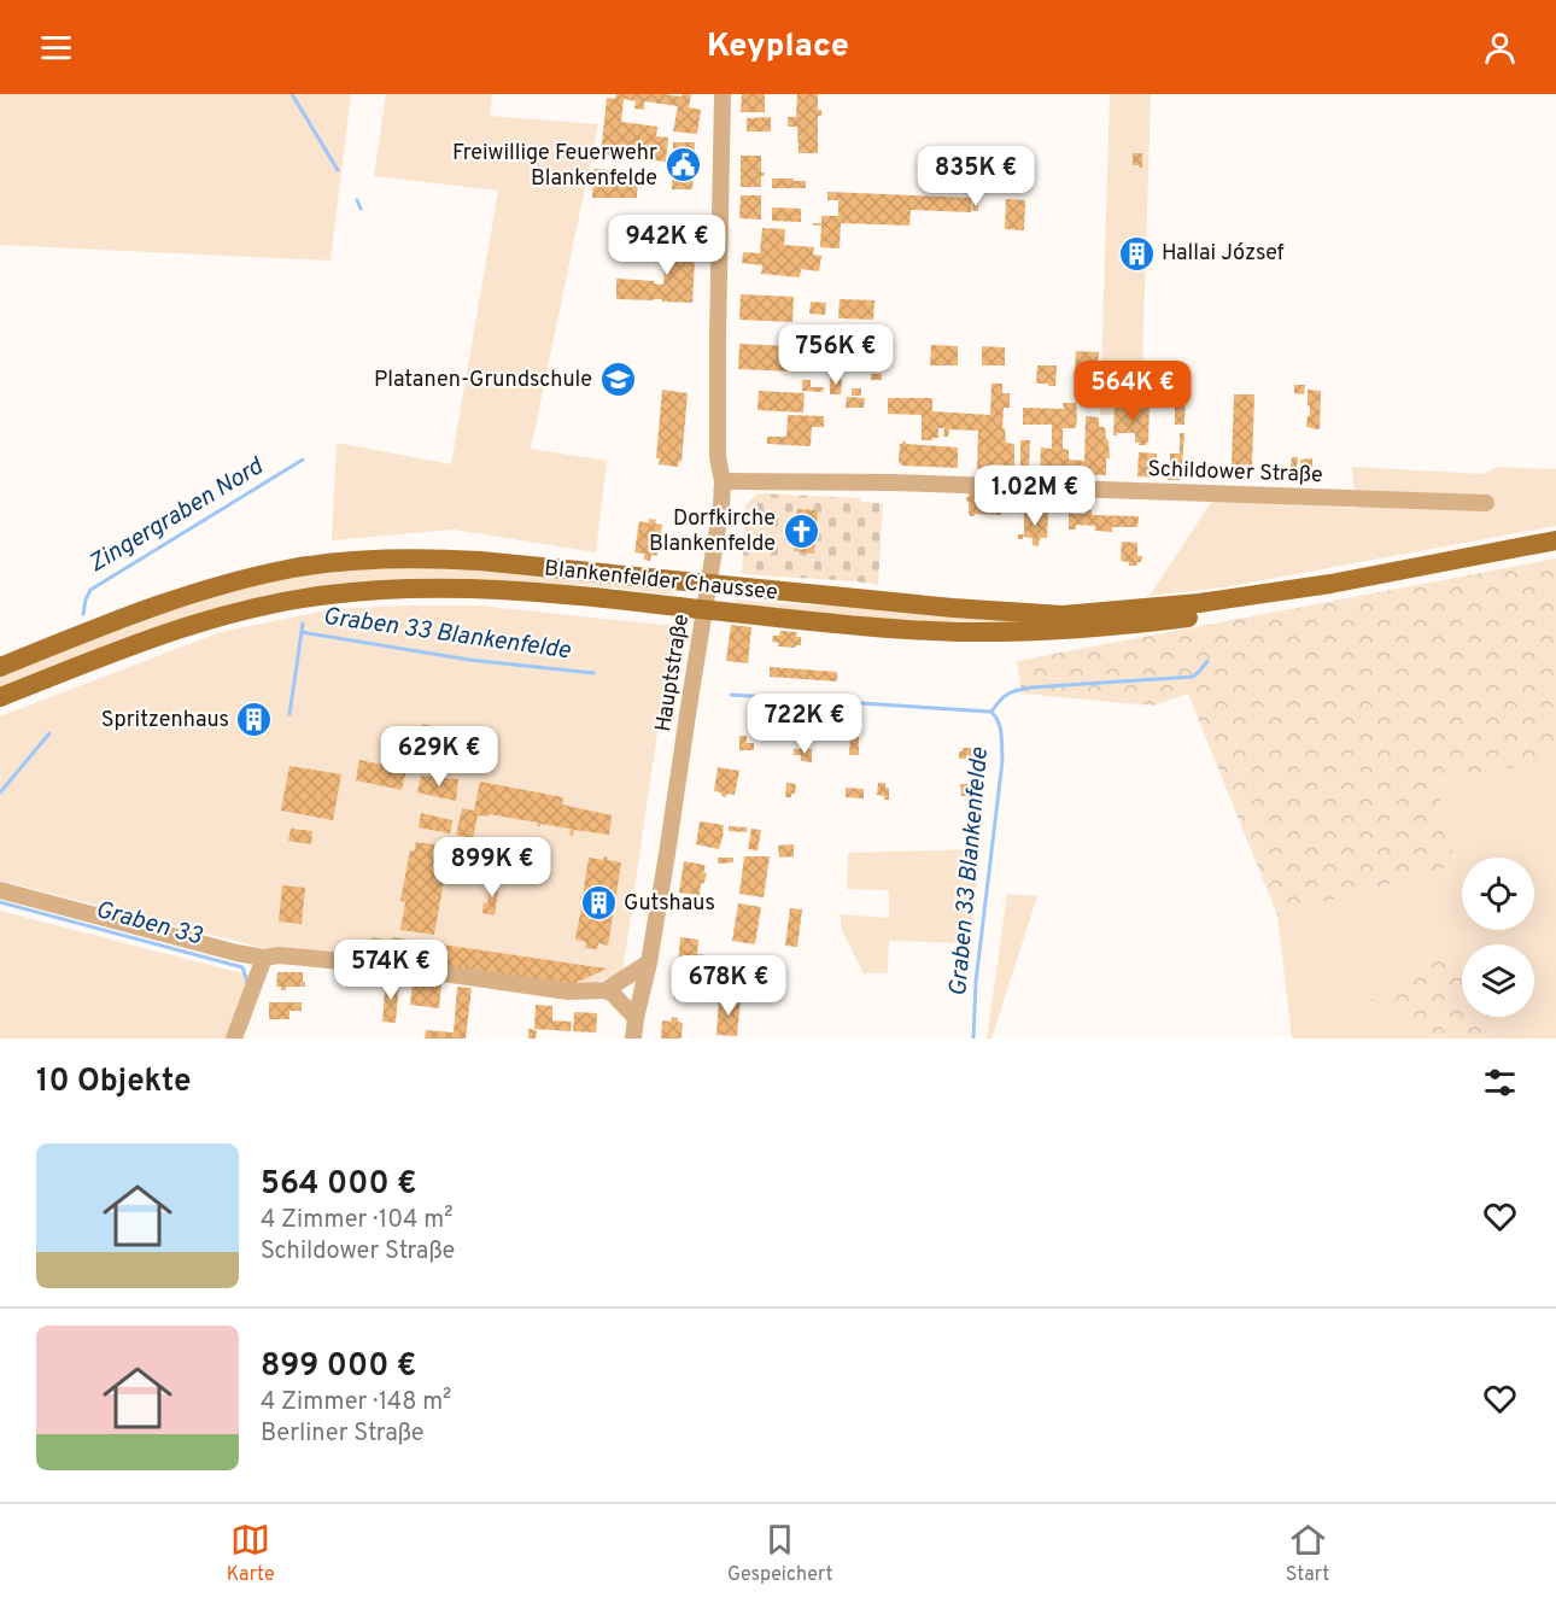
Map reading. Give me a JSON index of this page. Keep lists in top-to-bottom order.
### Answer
{
  "streets": {
    "main road": ["Blankenfelder Chaussee"],
    "street": ["Schildower Straße", "Hauptstraße"]
  },
  "crossings": [
    ["Schildower Straße", "Hauptstraße"],
    ["Blankenfelder Chaussee", "Hauptstraße"]
  ],
  "water": ["Zingergraben Nord", "Graben 33 Blankenfelde", "Graben 33"],
  "places": {
    "public building": ["Freiwillige Feuerwehr Blankenfelde"],
    "building": ["Hallai József", "Spritzenhaus", "Gutshaus"],
    "school or university": ["Platanen-Grundschule"],
    "church": ["Dorfkirche Blankenfelde"]
  },
  "page": {
    "header": "Keyplace",
    "price": [
      "835K €",
      "942K €",
      "756K €",
      "564K €",
      "1.02M €",
      "722K €",
      "629K €",
      "899K €",
      "574K €",
      "678K €"
    ],
    "heading": "10 Objekte",
    "list": [
      {
        "name": "564 000 €",
        "note": "4 Zimmer · 104 m² · Schildower Straße"
      },
      {
        "name": "899 000 €",
        "note": "4 Zimmer · 148 m² · Berliner Straße"
      }
    ],
    "tabs": ["Karte", "Gespeichert", "Start"]
  }
}
